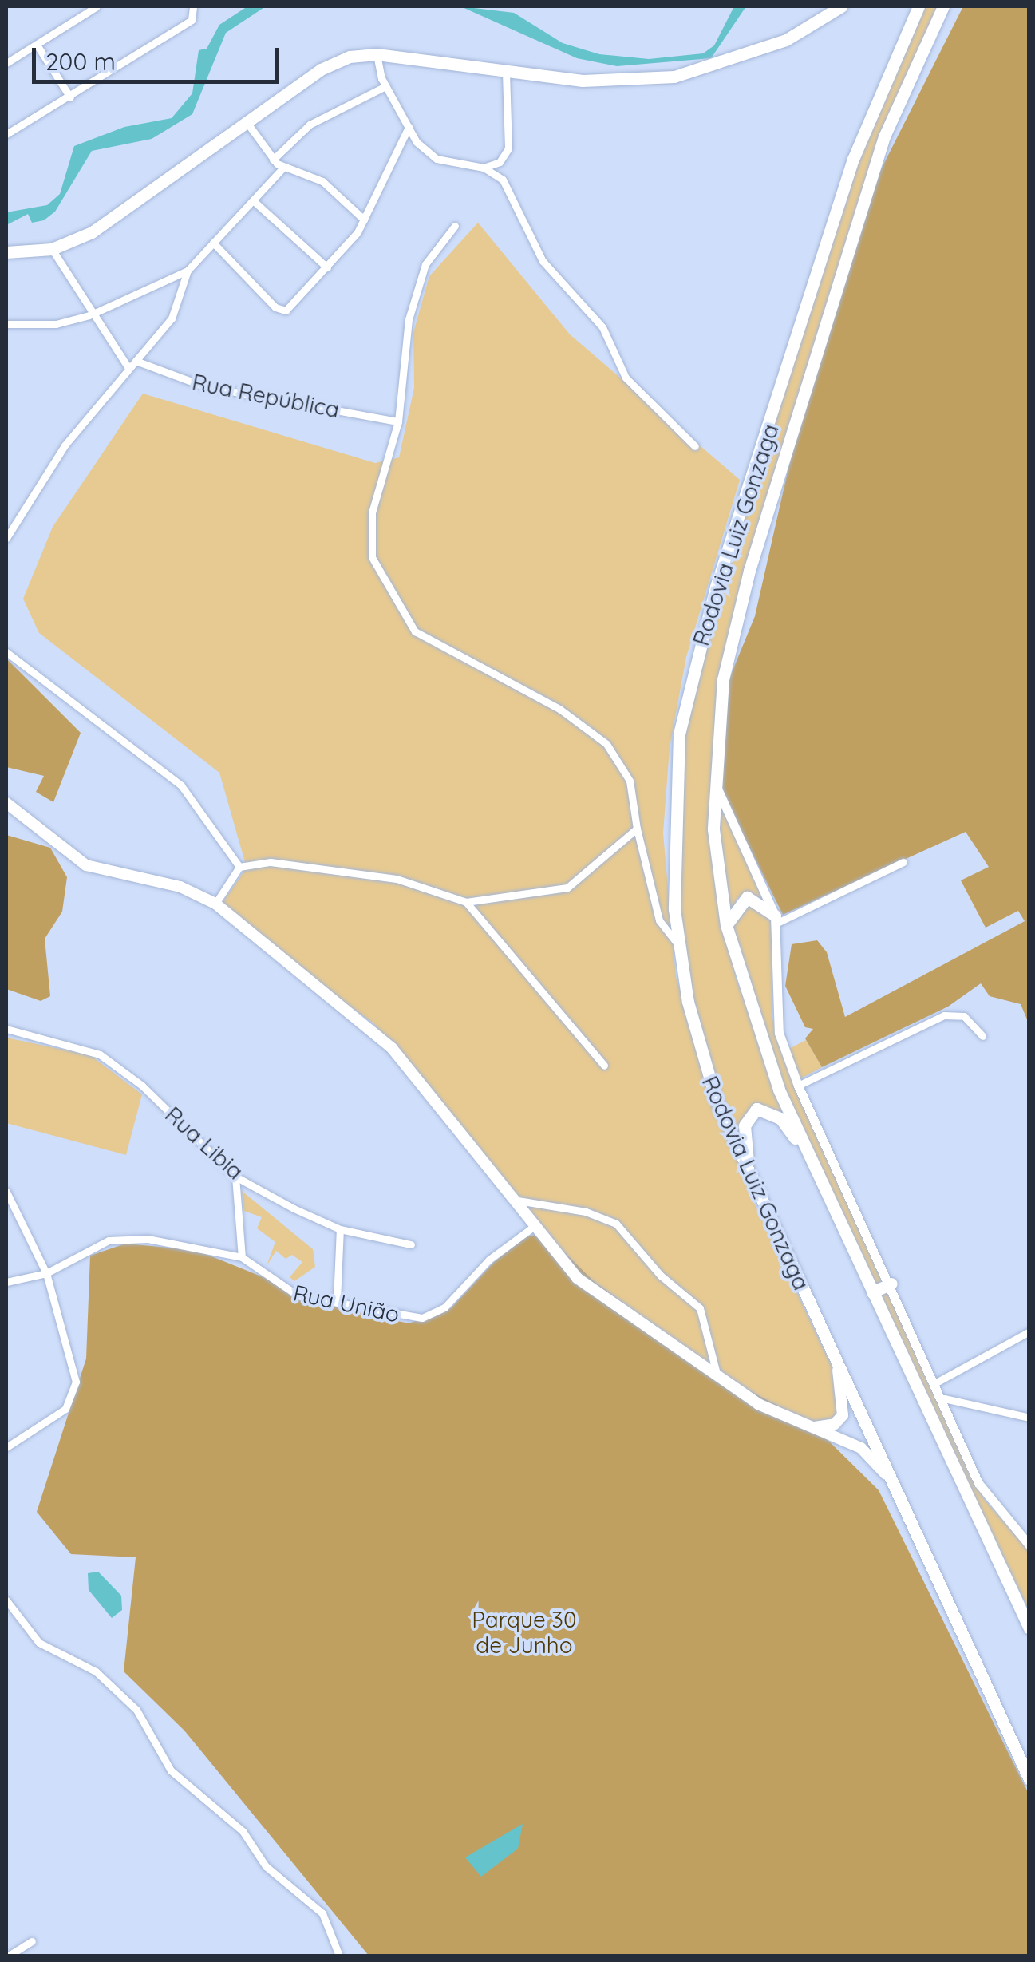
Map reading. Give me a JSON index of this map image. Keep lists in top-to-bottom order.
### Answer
{
  "streets": {
    "main road": ["Rodovia Luiz Gonzaga"],
    "street": ["Rua República", "Rua Libia", "Rua União"]
  },
  "parks": ["Parque 30 de Junho"],
  "scale_bar": "200 m"
}
